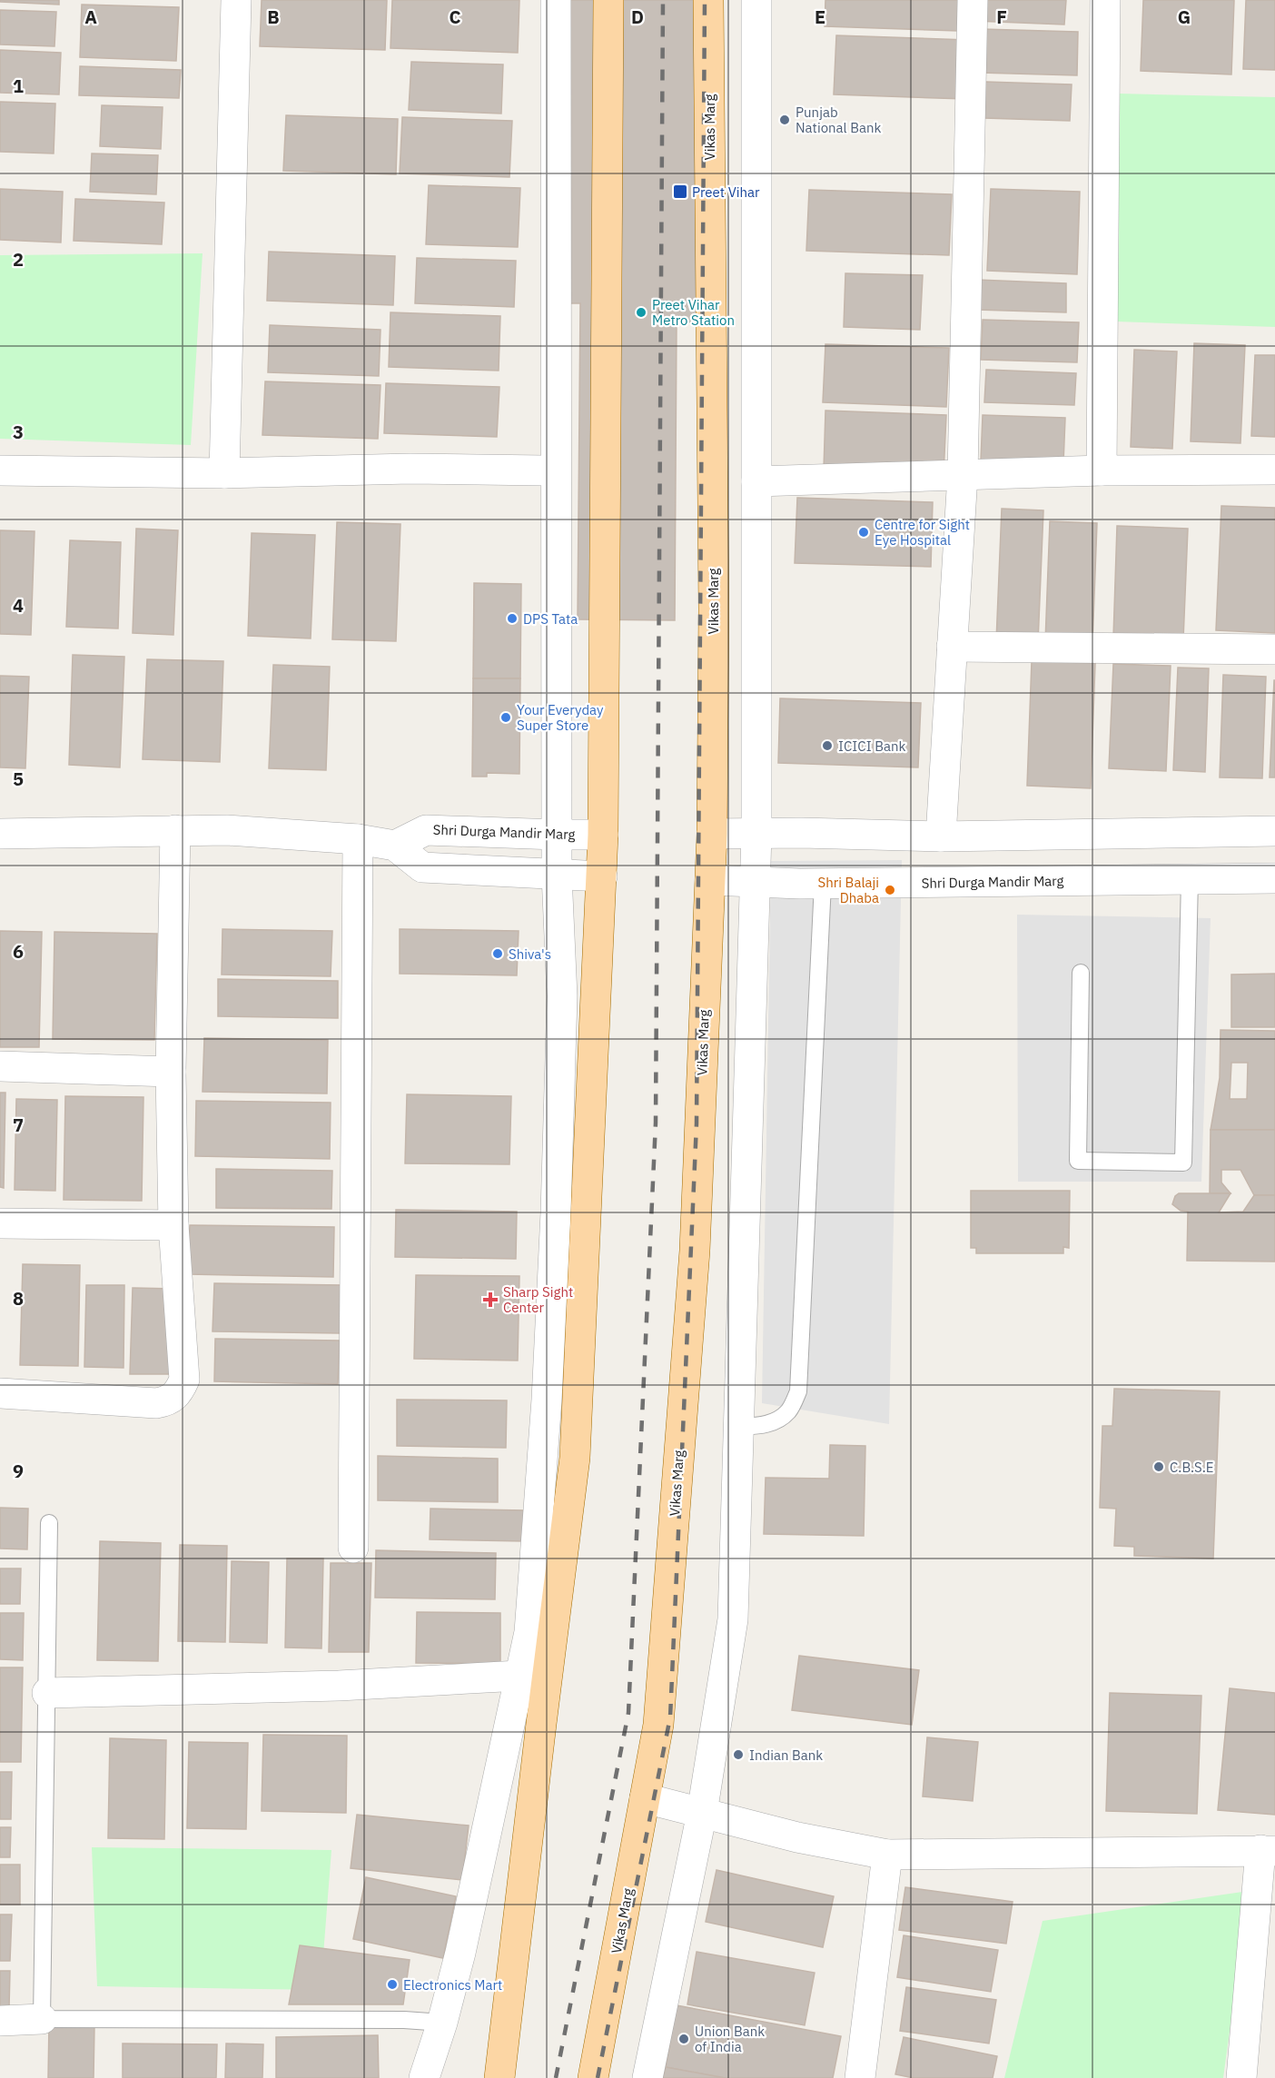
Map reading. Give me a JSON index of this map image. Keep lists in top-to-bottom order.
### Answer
{
  "streets": {
    "main road": ["Vikas Marg"],
    "street": ["Shri Durga Mandir Marg"]
  },
  "crossings": [
    ["Vikas Marg", "Shri Durga Mandir Marg"]
  ],
  "places": {
    "other": [
      "Punjab National Bank",
      "Preet Vihar Metro Station",
      "Centre for Sight Eye Hospital",
      "DPS Tata",
      "Your Everyday Super Store",
      "ICICI Bank",
      "Shri Balaji Dhaba",
      "Shiva's",
      "C.B.S.E",
      "Indian Bank",
      "Electronics Mart",
      "Union Bank of India"
    ],
    "transit": ["Preet Vihar"],
    "health": ["Sharp Sight Center"]
  },
  "grid": {
    "columns": [
      "A",
      "B",
      "C",
      "D",
      "E",
      "F",
      "G"
    ],
    "rows": [
      "1",
      "2",
      "3",
      "4",
      "5",
      "6",
      "7",
      "8",
      "9"
    ]
  }
}
